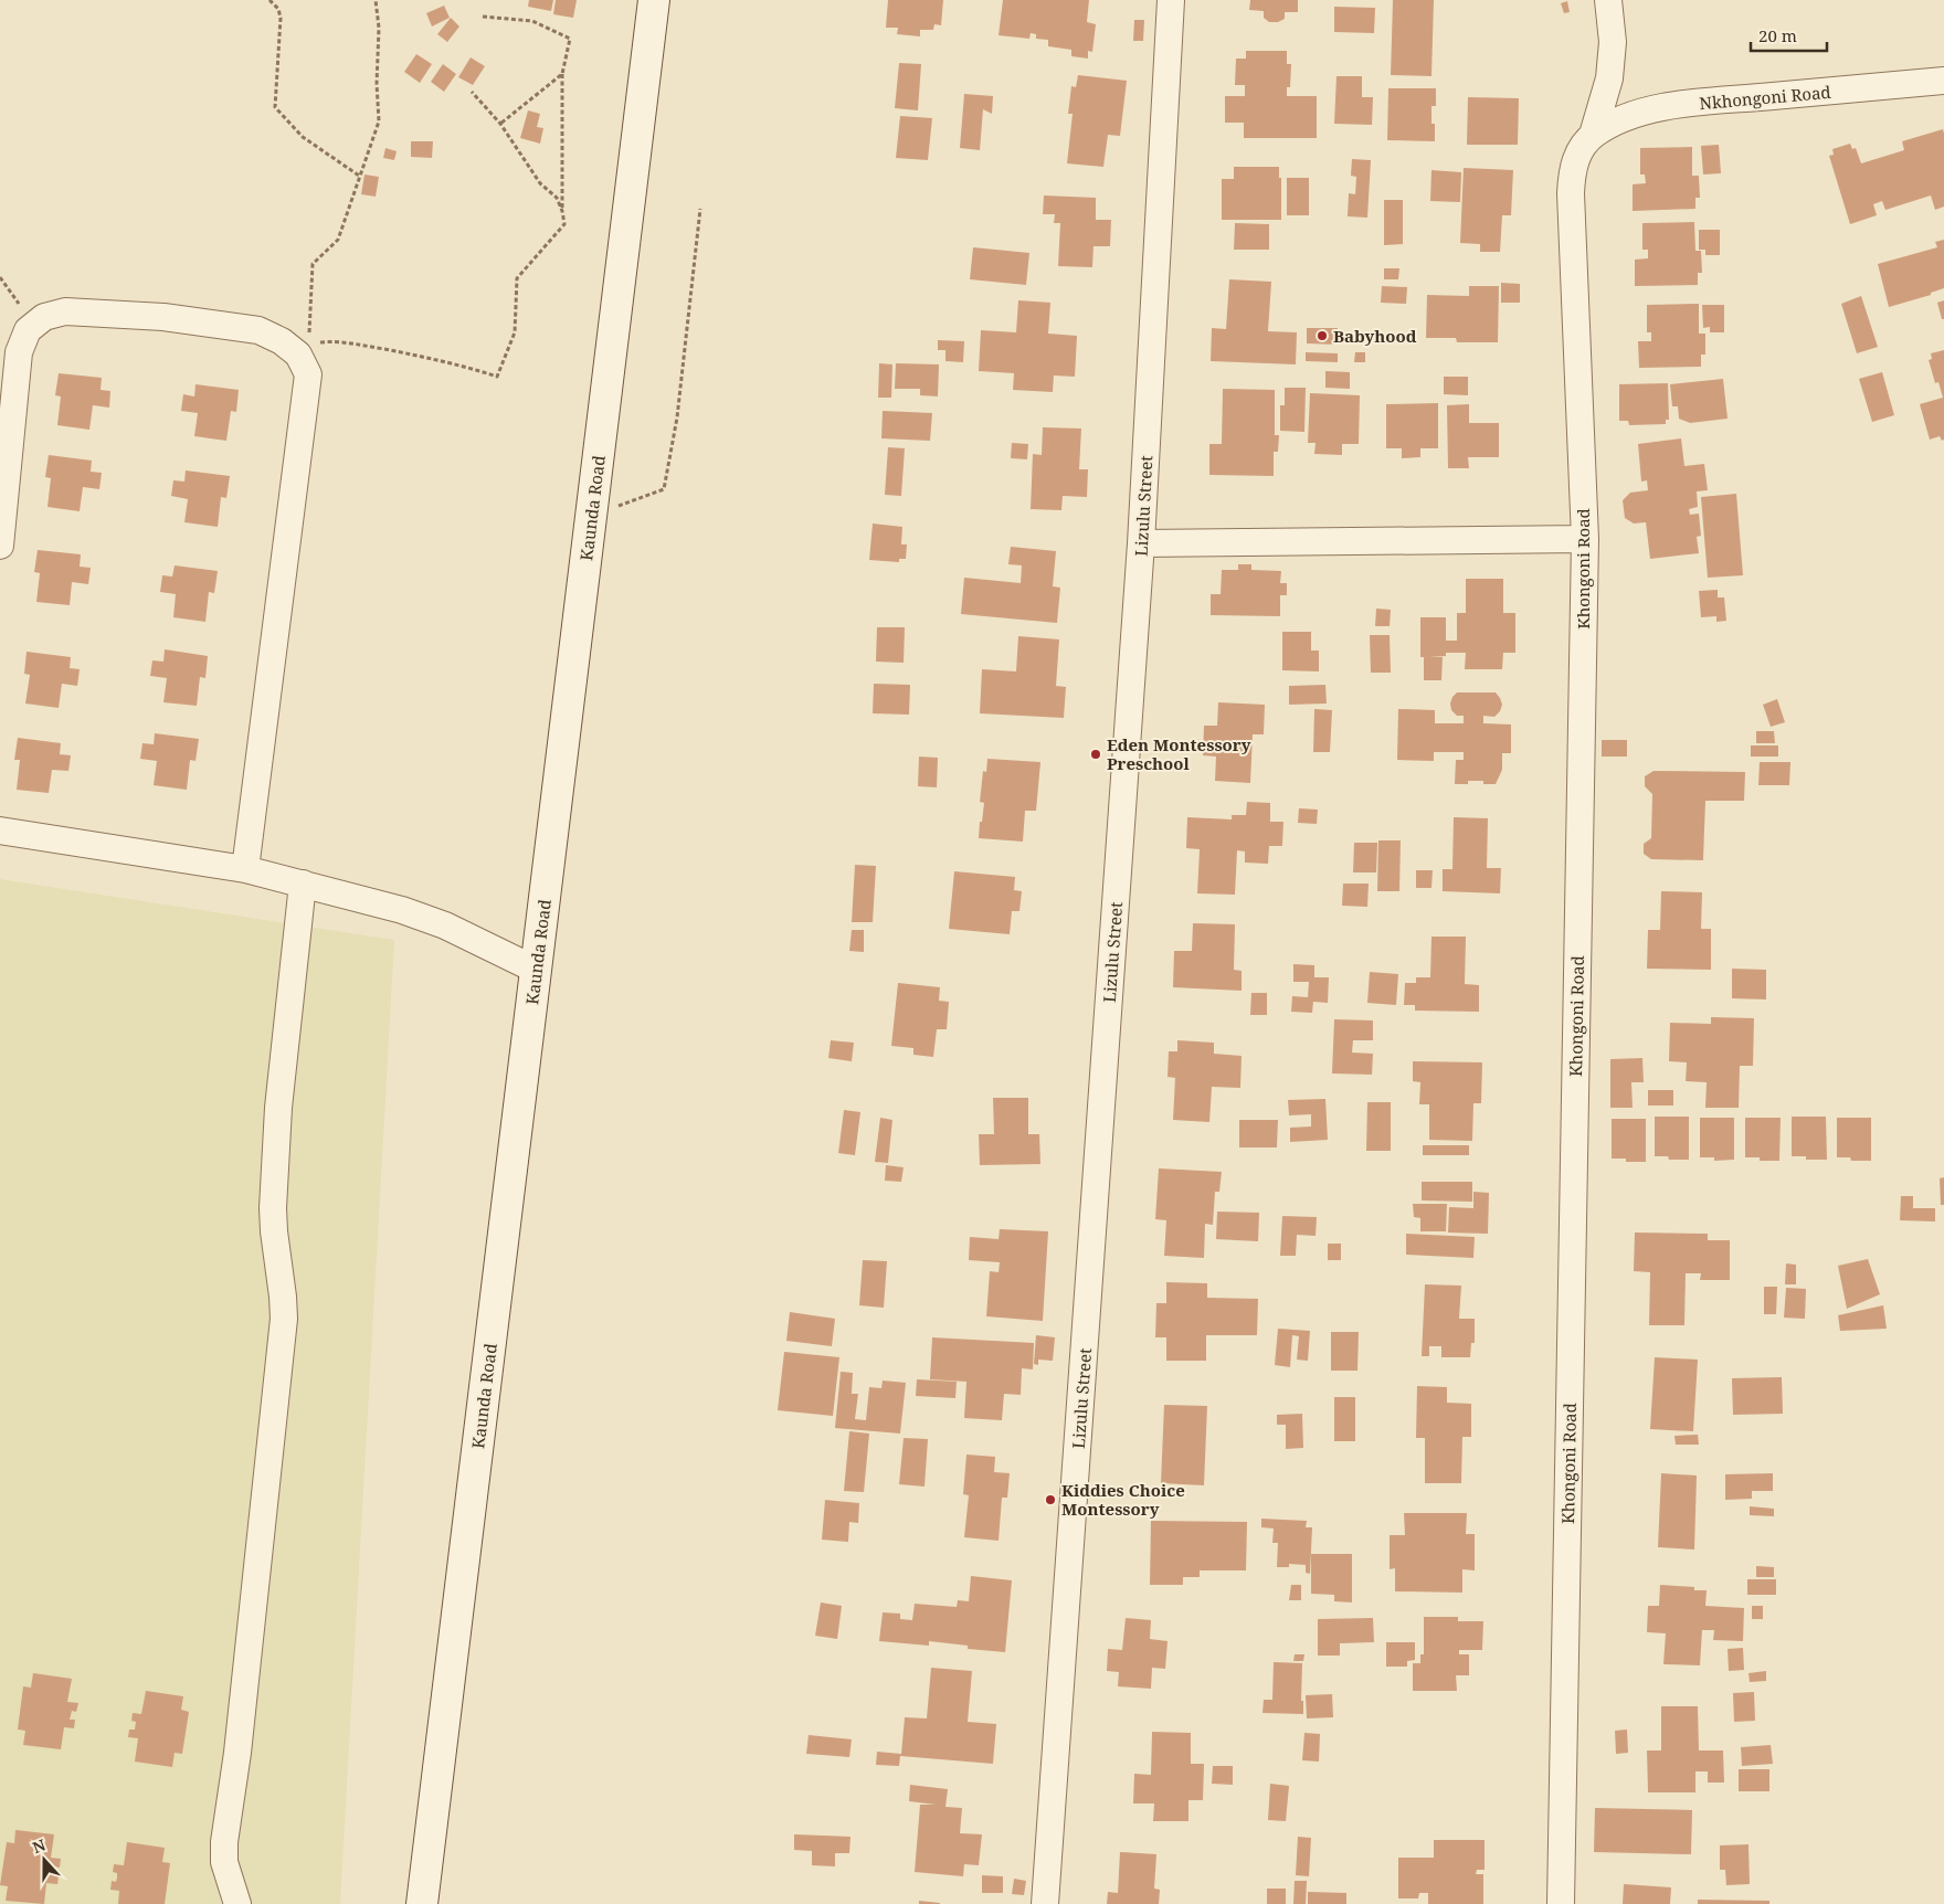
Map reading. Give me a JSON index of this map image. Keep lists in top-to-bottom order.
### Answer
{
  "streets": {
    "main road": ["Kaunda Road"],
    "street": ["Nkhongoni Road", "Lizulu Street", "Khongoni Road"]
  },
  "crossings": [
    ["Nkhongoni Road", "Khongoni Road"]
  ],
  "places": ["Babyhood", "Eden Montessory Preschool", "Kiddies Choice Montessory"],
  "scale_bar": "20 m",
  "north": "top"
}
